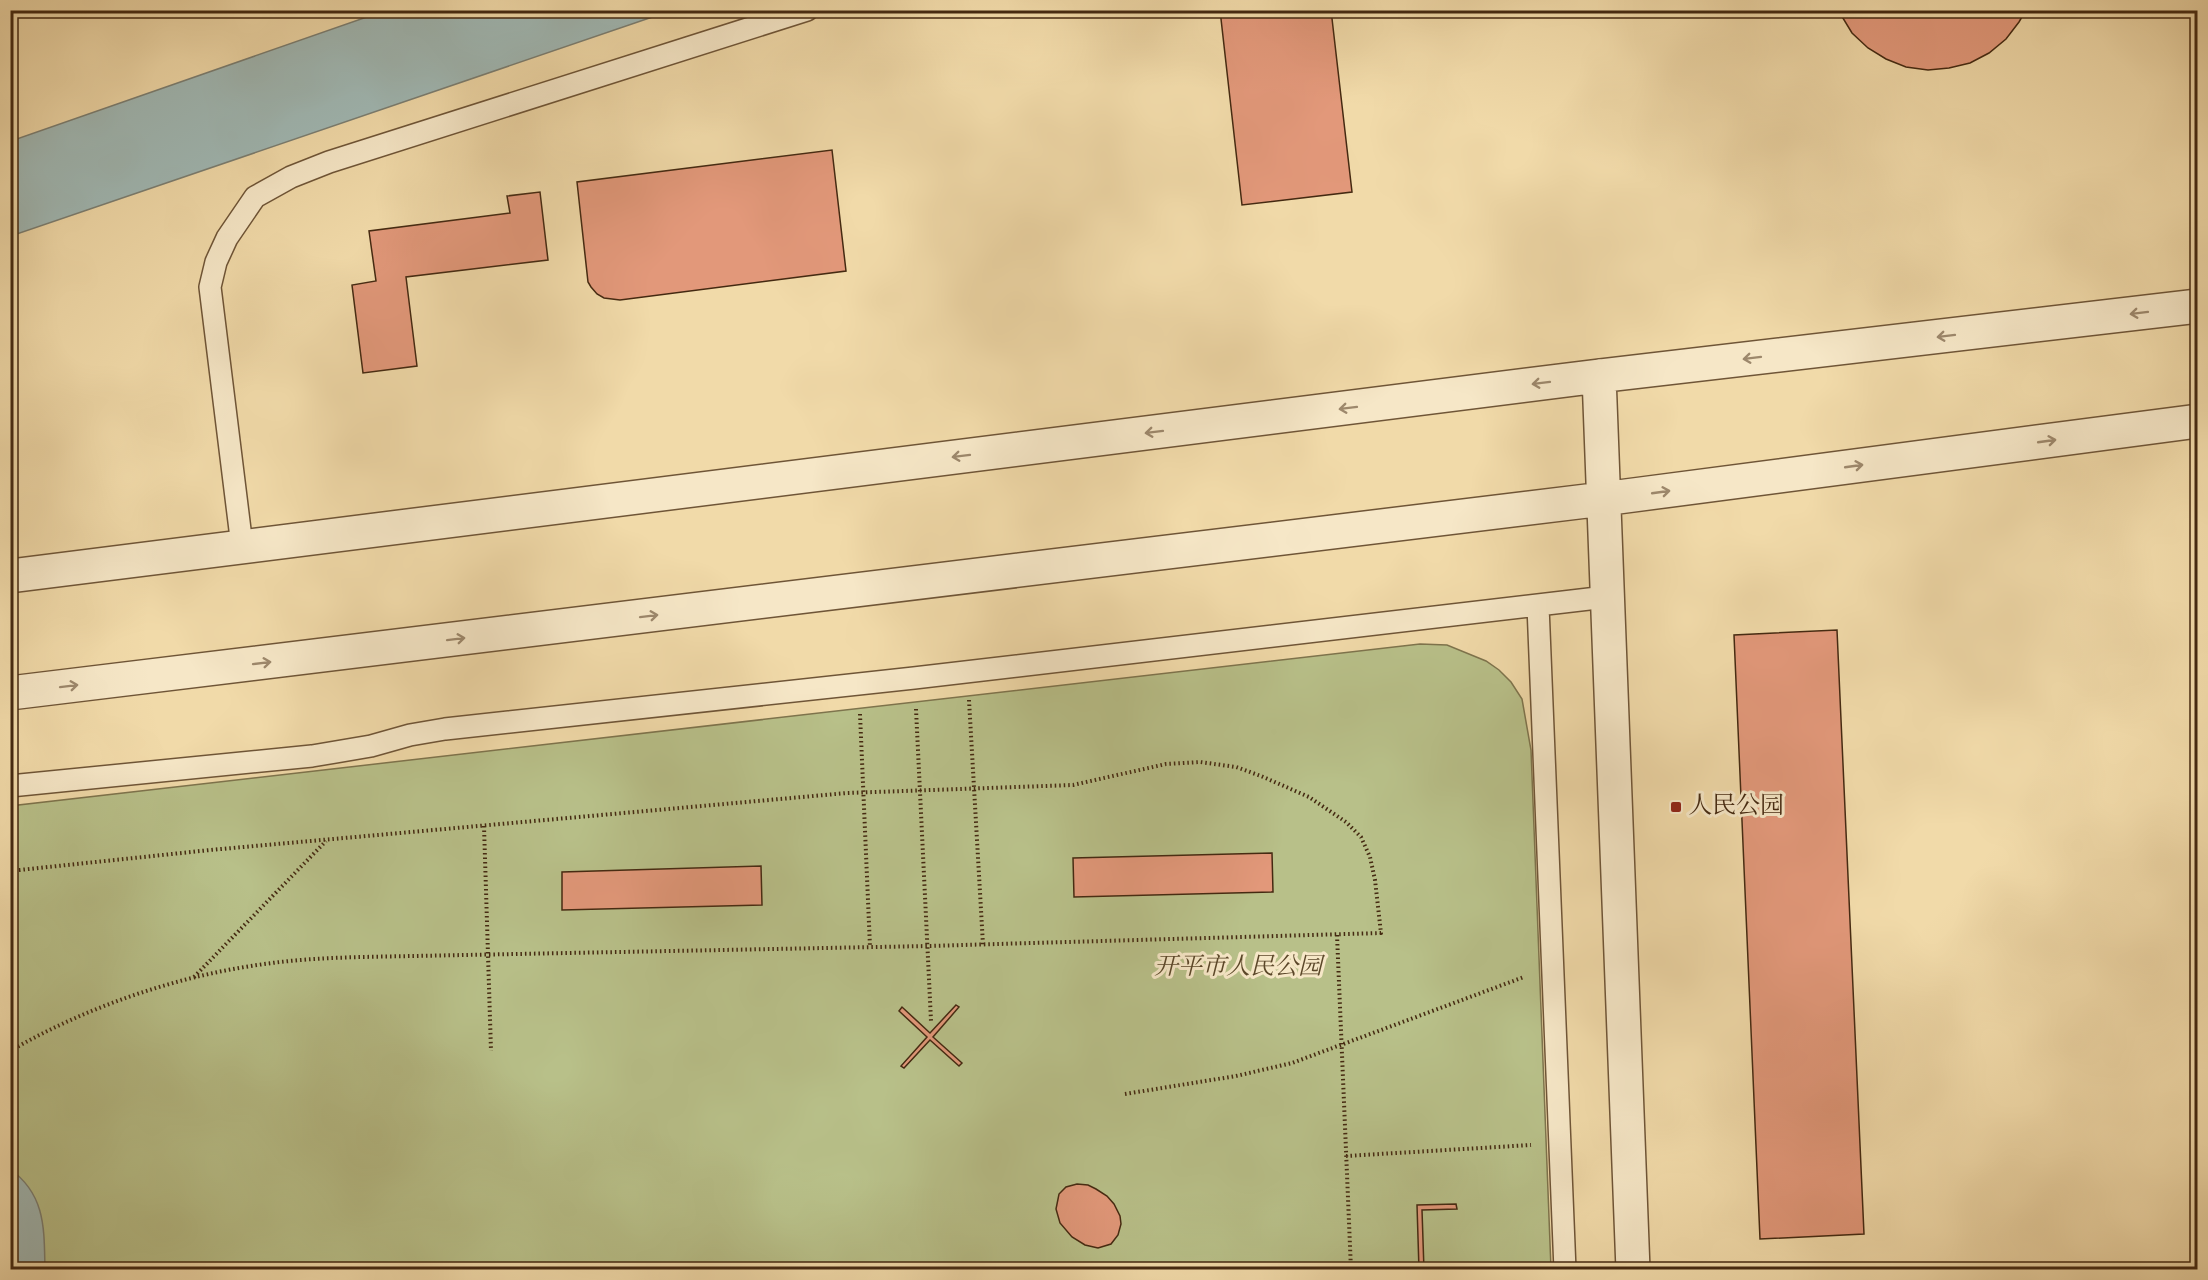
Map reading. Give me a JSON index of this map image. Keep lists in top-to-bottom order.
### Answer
{
  "parks": ["开平市人民公园"],
  "places": {
    "transit": ["人民公园"]
  }
}
